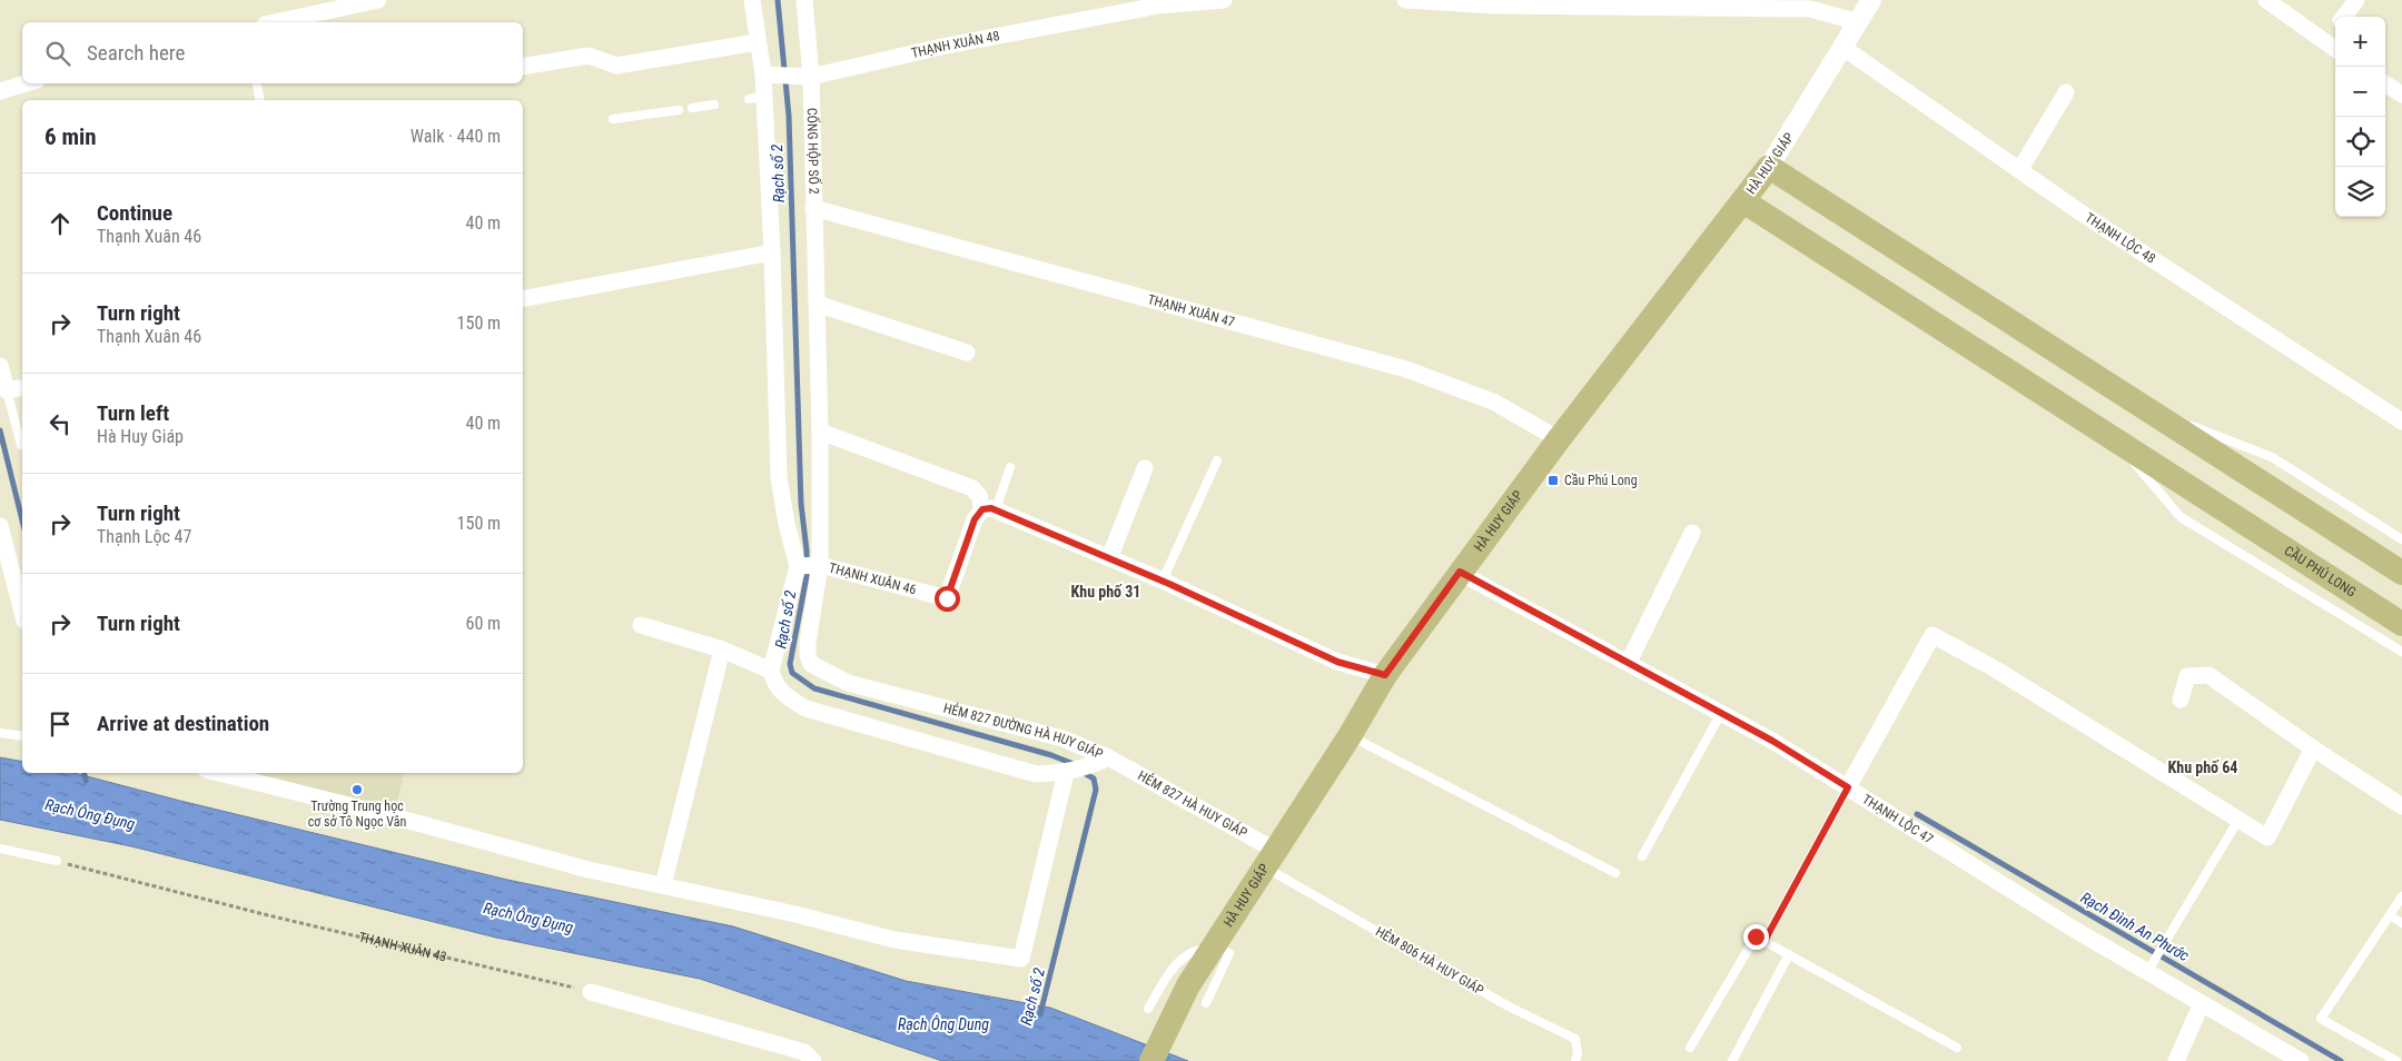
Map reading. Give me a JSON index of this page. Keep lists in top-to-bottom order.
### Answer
{
  "streets": {
    "main road": ["HÀ HUY GIÁP", "CẦU PHÚ LONG"],
    "street": [
      "THẠNH XUÂN 48",
      "CỐNG HỘP SỐ 2",
      "THẠNH LỘC 48",
      "THẠNH XUÂN 47",
      "THẠNH XUÂN 46",
      "HẺM 827 ĐƯỜNG HÀ HUY GIÁP",
      "HẺM 827 HÀ HUY GIÁP",
      "THẠNH LỘC 47"
    ],
    "lane": ["HẺM 806 HÀ HUY GIÁP"],
    "path": ["THẠNH XUÂN 43"]
  },
  "crossings": [
    ["THẠNH XUÂN 48", "CỐNG HỘP SỐ 2"],
    ["CỐNG HỘP SỐ 2", "THẠNH XUÂN 47"],
    ["CỐNG HỘP SỐ 2", "HẺM 827 ĐƯỜNG HÀ HUY GIÁP"],
    ["HÀ HUY GIÁP", "THẠNH LỘC 48"],
    ["HÀ HUY GIÁP", "THẠNH XUÂN 47"],
    ["HÀ HUY GIÁP", "CẦU PHÚ LONG"],
    ["HÀ HUY GIÁP", "HẺM 827 HÀ HUY GIÁP"],
    ["HÀ HUY GIÁP", "THẠNH LỘC 47"],
    ["HÀ HUY GIÁP", "HẺM 806 HÀ HUY GIÁP"],
    ["THẠNH XUÂN 46", "HẺM 827 ĐƯỜNG HÀ HUY GIÁP"],
    ["HẺM 827 ĐƯỜNG HÀ HUY GIÁP", "HẺM 827 HÀ HUY GIÁP"],
    ["HẺM 827 HÀ HUY GIÁP", "HẺM 806 HÀ HUY GIÁP"]
  ],
  "districts": ["Khu phố 31", "Khu phố 64"],
  "water": [
    "Rạch số 2",
    "Rạch Ông Đụng",
    "Rạch Đình An Phước",
    "Rạch Ông Dung"
  ],
  "places": {
    "transit": ["Cầu Phú Long"],
    "other": ["Trường Trung học cơ sở Tô Ngọc Vân"]
  },
  "page": {
    "map_buttons": ["+", "−"],
    "search": "Search here",
    "heading": ["6 min", "Walk · 440 m"],
    "list": [
      ["Continue", "Thạnh Xuân 46", "40 m"],
      ["Turn right", "Thạnh Xuân 46", "150 m"],
      ["Turn left", "Hà Huy Giáp", "40 m"],
      ["Turn right", "Thạnh Lộc 47", "150 m"],
      ["Turn right", "60 m"],
      "Arrive at destination"
    ]
  }
}
